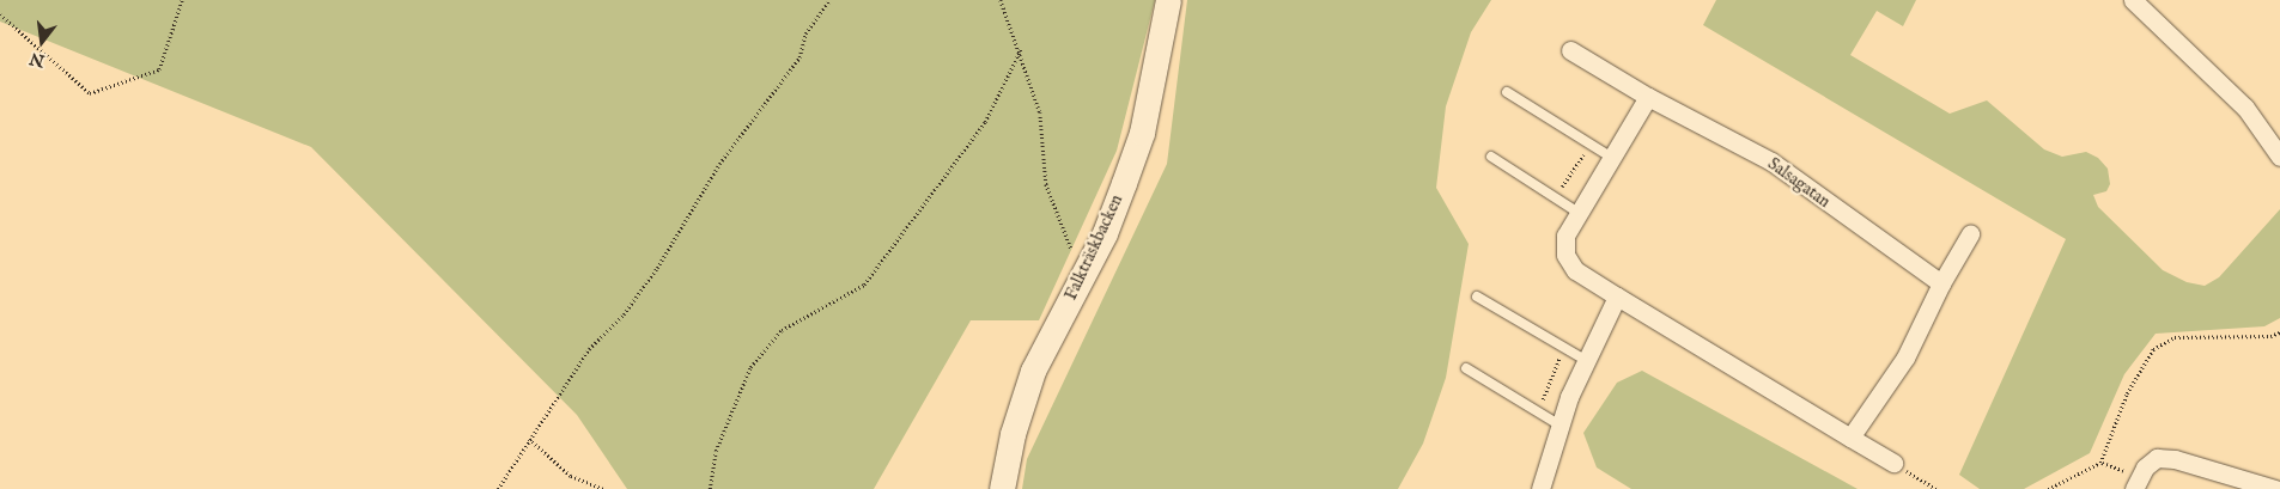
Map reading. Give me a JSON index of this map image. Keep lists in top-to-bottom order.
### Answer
{
  "streets": {
    "street": ["Salsagatan", "Falkträskbacken"]
  },
  "north": "bottom"
}
